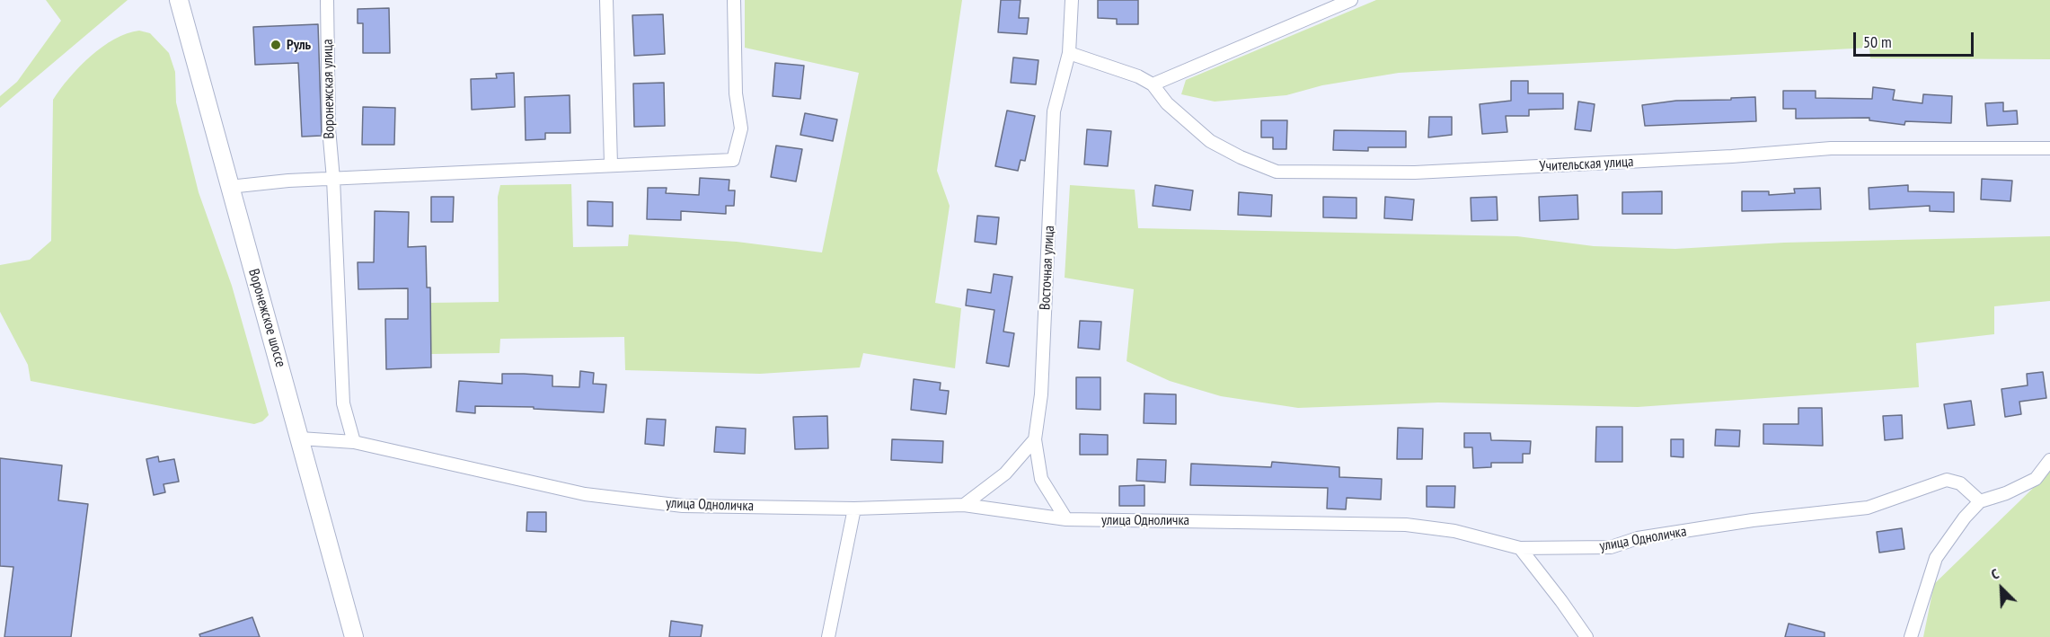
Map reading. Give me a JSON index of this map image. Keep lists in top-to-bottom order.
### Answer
{
  "streets": {
    "main road": ["Воронежское шоссе"],
    "street": [
      "Воронежская улица",
      "Учительская улица",
      "Восточная улица",
      "улица Одноличка"
    ]
  },
  "crossings": [
    ["Воронежская улица", "улица Одноличка"],
    ["Учительская улица", "Восточная улица"],
    ["Восточная улица", "улица Одноличка"],
    ["Воронежское шоссе", "улица Одноличка"]
  ],
  "places": ["Руль"],
  "scale_bar": "50 m",
  "north": "top left"
}
